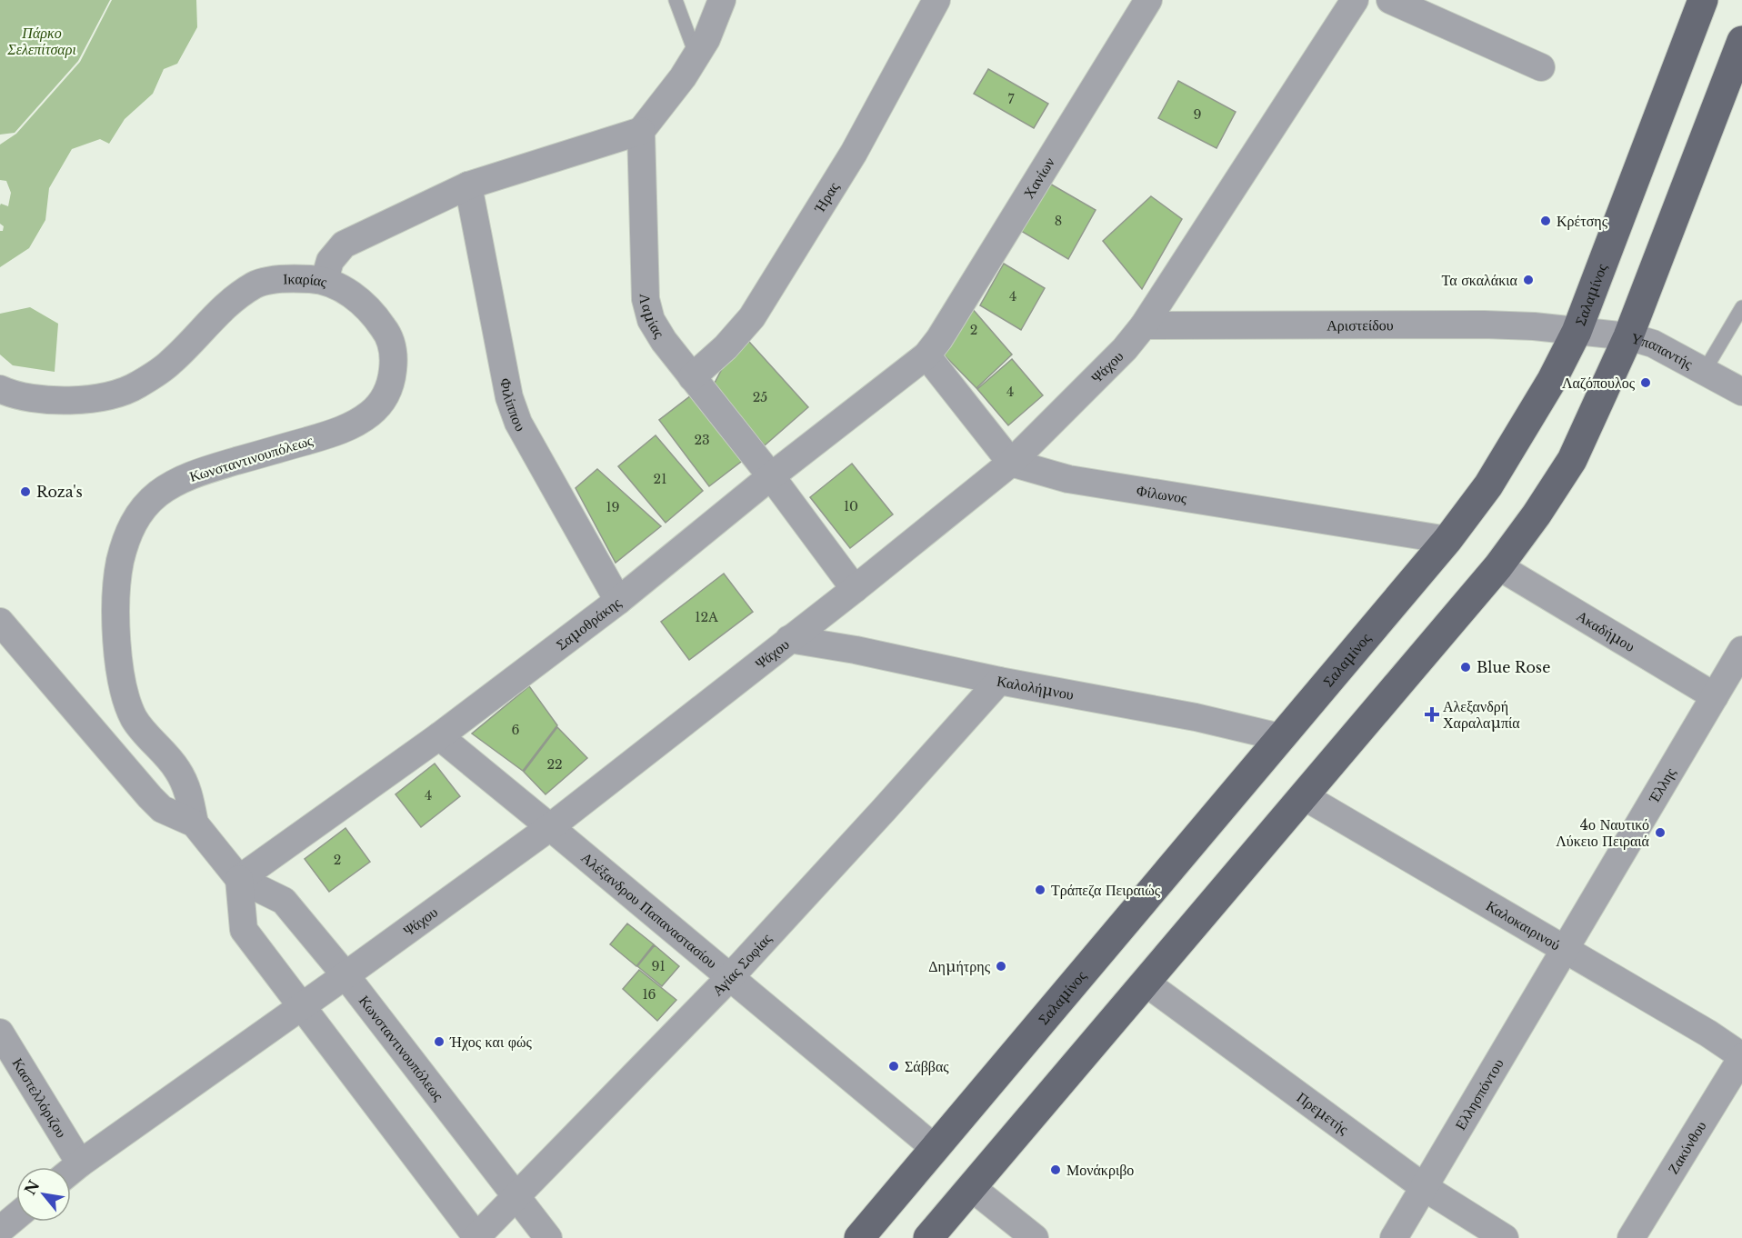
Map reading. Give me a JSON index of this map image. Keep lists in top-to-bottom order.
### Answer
{
  "streets": {
    "main road": ["Σαλαμίνος"],
    "street": [
      "Χανίων",
      "Ήρας",
      "Ικαρίας",
      "Λαμίας",
      "Αριστείδου",
      "Υπαπαντής",
      "Ψάχου",
      "Φιλίππου",
      "Κωνσταντινουπόλεως",
      "Φίλωνος",
      "Σαμοθράκης",
      "Ακαδήμου",
      "Καλολήμνου",
      "Έλλης",
      "Αλέξανδρου Παπαναστασίου",
      "Καλοκαιρινού",
      "Αγίας Σοφίας",
      "Ελλησπόντου",
      "Καστελλόριζου",
      "Πρεμετής",
      "Ζακύνθου"
    ]
  },
  "crossings": [
    ["Χανίων", "Σαμοθράκης"],
    ["Ήρας", "Λαμίας"],
    ["Ικαρίας", "Λαμίας"],
    ["Ικαρίας", "Φιλίππου"],
    ["Ικαρίας", "Κωνσταντινουπόλεως"],
    ["Σαλαμίνος", "Αριστείδου"],
    ["Σαλαμίνος", "Υπαπαντής"],
    ["Σαλαμίνος", "Φίλωνος"],
    ["Σαλαμίνος", "Καλολήμνου"],
    ["Σαλαμίνος", "Αλέξανδρου Παπαναστασίου"],
    ["Λαμίας", "Ψάχου"],
    ["Λαμίας", "Σαμοθράκης"],
    ["Αριστείδου", "Υπαπαντής"],
    ["Αριστείδου", "Ψάχου"],
    ["Ψάχου", "Κωνσταντινουπόλεως"],
    ["Ψάχου", "Φίλωνος"],
    ["Ψάχου", "Καλολήμνου"],
    ["Ψάχου", "Αλέξανδρου Παπαναστασίου"],
    ["Φιλίππου", "Σαμοθράκης"],
    ["Κωνσταντινουπόλεως", "Σαμοθράκης"],
    ["Κωνσταντινουπόλεως", "Αγίας Σοφίας"],
    ["Σαμοθράκης", "Αλέξανδρου Παπαναστασίου"],
    ["Ακαδήμου", "Έλλης"],
    ["Καλολήμνου", "Αγίας Σοφίας"],
    ["Έλλης", "Καλοκαιρινού"],
    ["Έλλης", "Ελλησπόντου"],
    ["Αλέξανδρου Παπαναστασίου", "Αγίας Σοφίας"],
    ["Καλοκαιρινού", "Ελλησπόντου"],
    ["Καλοκαιρινού", "Ζακύνθου"],
    ["Ελλησπόντου", "Πρεμετής"]
  ],
  "parks": ["Πάρκο Σελεπίτσαρι"],
  "places": {
    "other": [
      "Κρέτσης",
      "Τα σκαλάκια",
      "Λαζόπουλος",
      "Roza's",
      "Blue Rose",
      "4ο Ναυτικό Λύκειο Πειραιά",
      "Τράπεζα Πειραιώς",
      "Δημήτρης",
      "Ήχος και φώς",
      "Σάββας",
      "Μονάκριβο"
    ],
    "health": ["Αλεξανδρή Χαραλαμπία"]
  },
  "house_numbers": [
    "7",
    "9",
    "8",
    "4",
    "2",
    "4",
    "25",
    "23",
    "21",
    "10",
    "19",
    "12A",
    "6",
    "22",
    "4",
    "2",
    "91",
    "16"
  ],
  "north": "top left"
}
